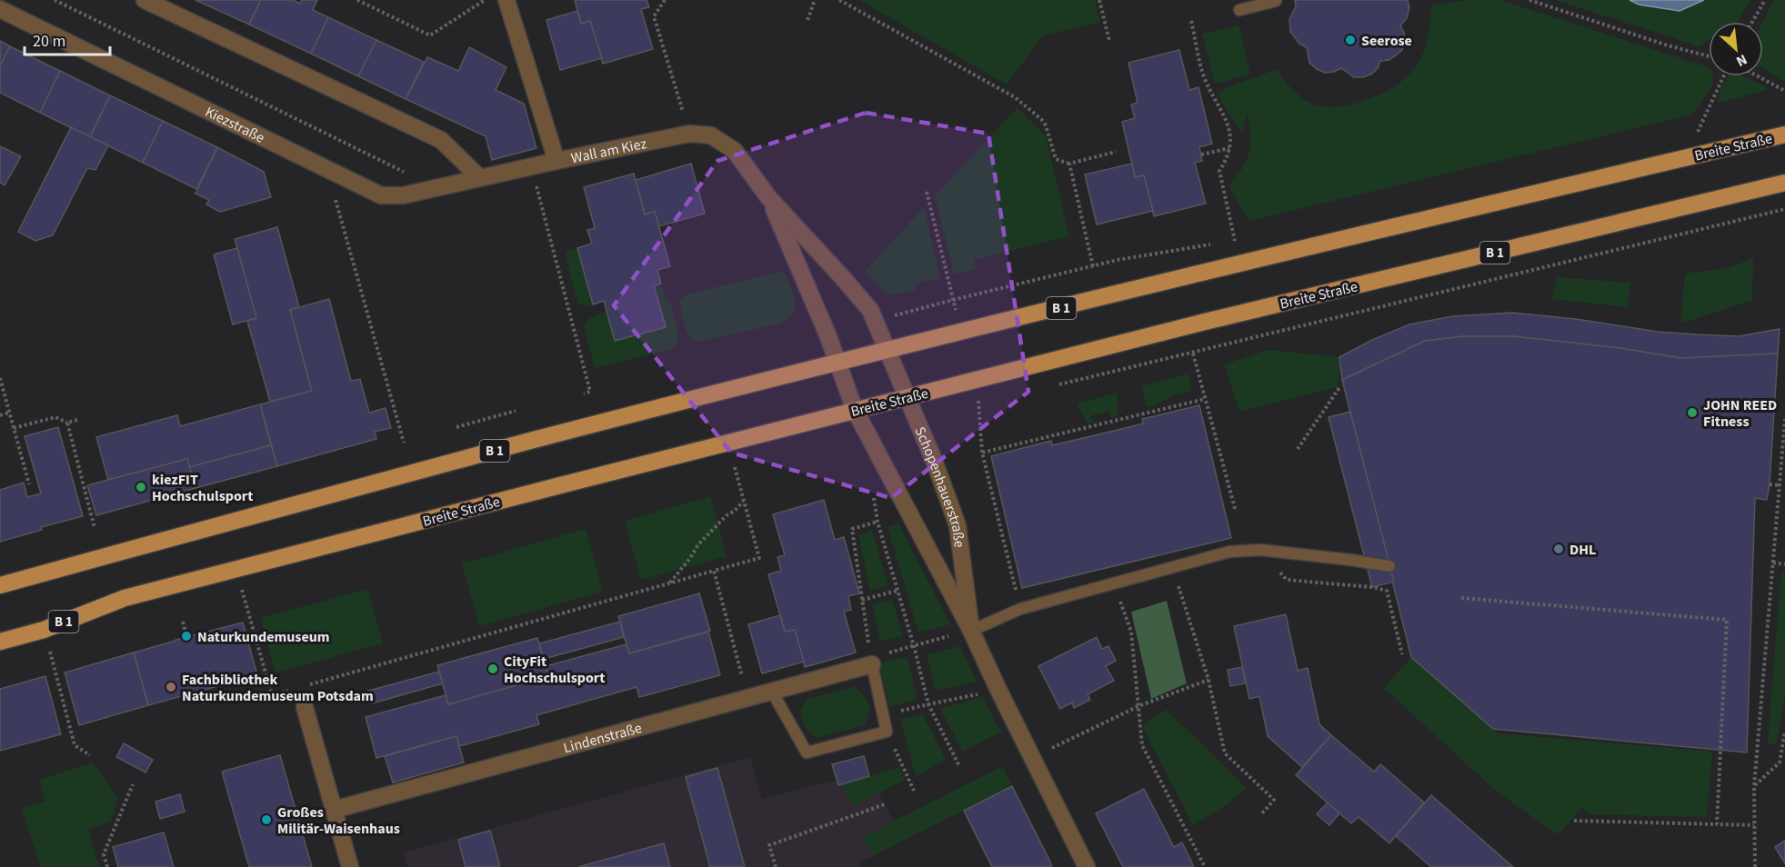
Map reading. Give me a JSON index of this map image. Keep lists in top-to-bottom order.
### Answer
{
  "streets": {
    "main road": ["Breite Straße", "B 1"],
    "street": [
      "Kiezstraße",
      "Wall am Kiez",
      "Schopenhauerstraße",
      "Lindenstraße"
    ]
  },
  "crossings": [
    ["Kiezstraße", "Wall am Kiez"],
    ["Breite Straße", "Wall am Kiez"],
    ["Breite Straße", "Schopenhauerstraße"],
    ["Wall am Kiez", "Schopenhauerstraße"]
  ],
  "places": [
    "Seerose",
    "JOHN REED Fitness",
    "kiezFIT Hochschulsport",
    "DHL",
    "Naturkundemuseum",
    "CityFit Hochschulsport",
    "Fachbibliothek Naturkundemuseum Potsdam",
    "Großes Militär-Waisenhaus"
  ],
  "scale_bar": "20 m",
  "north": "bottom right"
}
